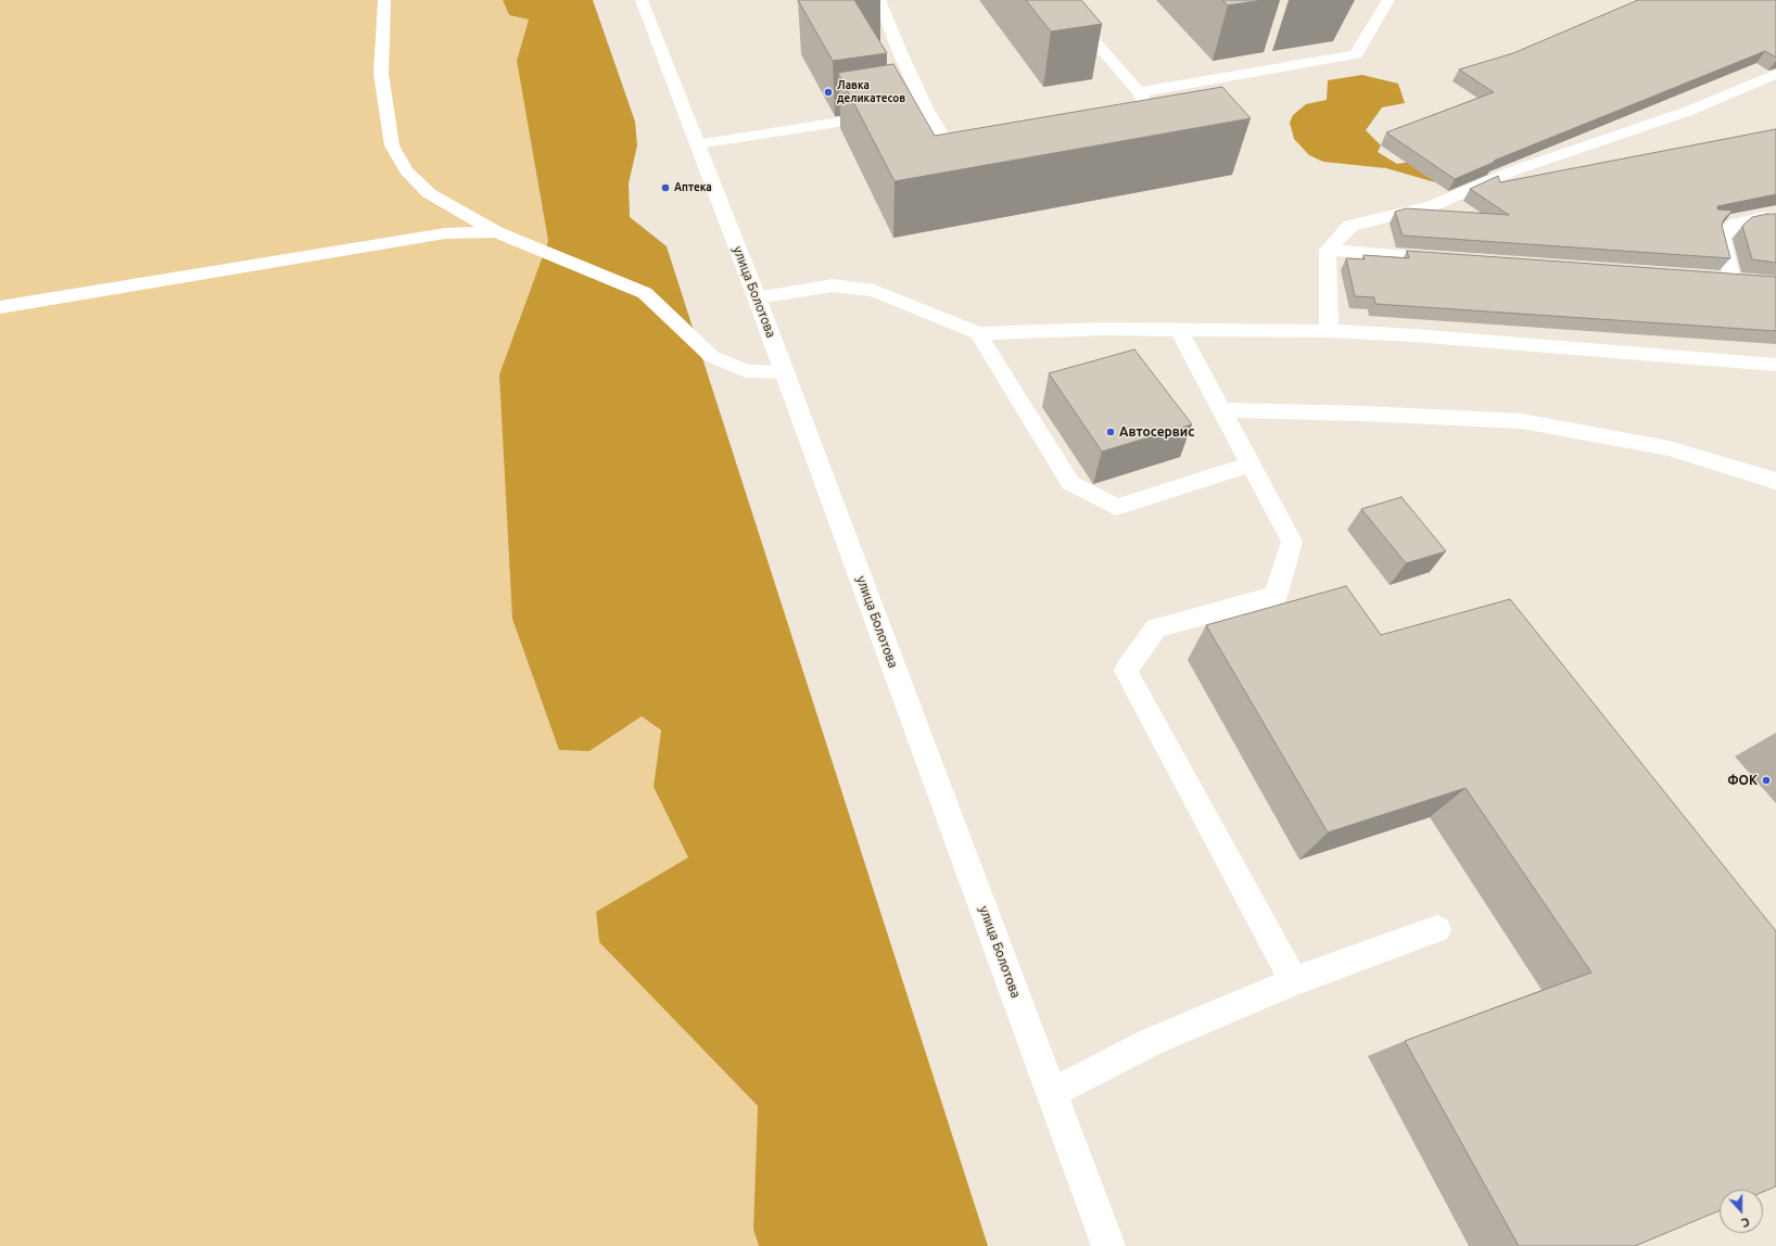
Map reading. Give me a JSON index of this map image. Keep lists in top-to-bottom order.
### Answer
{
  "streets": {
    "main road": ["улица Болотова"]
  },
  "places": [
    "Лавка деликатесов",
    "Аптека",
    "Автосервис",
    "ФОК"
  ],
  "north": "bottom"
}
